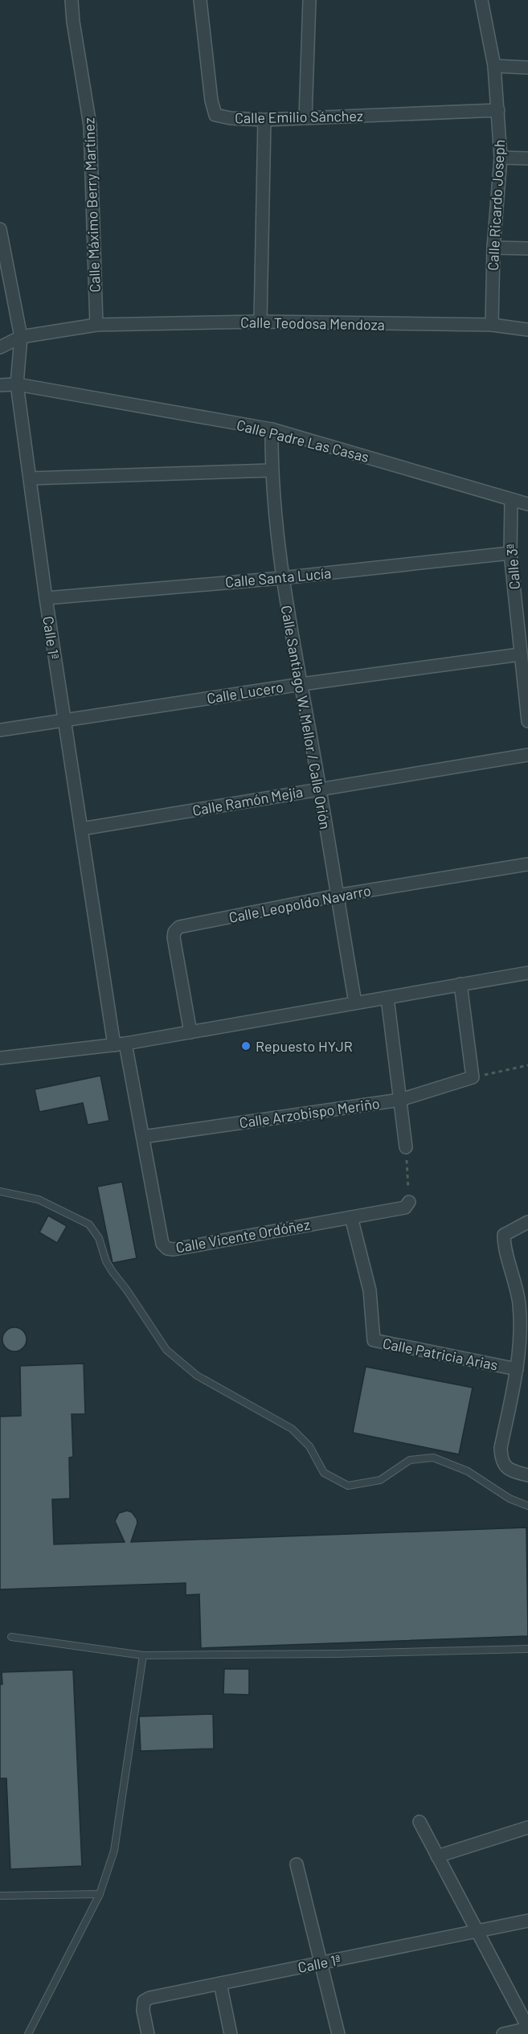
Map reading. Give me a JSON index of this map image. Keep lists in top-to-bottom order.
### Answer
{
  "streets": {
    "street": [
      "Calle Emilio Sánchez",
      "Calle Máximo Berry Martínez",
      "Calle Ricardo Joseph",
      "Calle Teodosa Mendoza",
      "Calle Padre Las Casas",
      "Calle 3ª",
      "Calle Santa Lucía",
      "Calle 1ª",
      "Calle Lucero",
      "Calle Santiago W. Mellor / Calle Orión",
      "Calle Ramón Mejía",
      "Calle Leopoldo Navarro",
      "Calle Arzobispo Meriño",
      "Calle Vicente Ordóñez",
      "Calle Patricia Arias"
    ]
  },
  "crossings": [
    ["Calle Emilio Sánchez", "Calle Ricardo Joseph"],
    ["Calle Máximo Berry Martínez", "Calle Teodosa Mendoza"],
    ["Calle Ricardo Joseph", "Calle Teodosa Mendoza"],
    ["Calle Teodosa Mendoza", "Calle 1ª"],
    ["Calle Padre Las Casas", "Calle 3ª"],
    ["Calle Padre Las Casas", "Calle 1ª"],
    ["Calle Padre Las Casas", "Calle Santiago W. Mellor / Calle Orión"],
    ["Calle 3ª", "Calle Santa Lucía"],
    ["Calle 3ª", "Calle Lucero"],
    ["Calle Santa Lucía", "Calle 1ª"],
    ["Calle Santa Lucía", "Calle Santiago W. Mellor / Calle Orión"],
    ["Calle 1ª", "Calle Lucero"],
    ["Calle 1ª", "Calle Ramón Mejía"],
    ["Calle 1ª", "Calle Vicente Ordóñez"],
    ["Calle Lucero", "Calle Santiago W. Mellor / Calle Orión"],
    ["Calle Santiago W. Mellor / Calle Orión", "Calle Ramón Mejía"],
    ["Calle Santiago W. Mellor / Calle Orión", "Calle Leopoldo Navarro"],
    ["Calle Arzobispo Meriño", "Calle Vicente Ordóñez"],
    ["Calle Vicente Ordóñez", "Calle Patricia Arias"]
  ],
  "places": ["Repuesto HYJR"]
}
